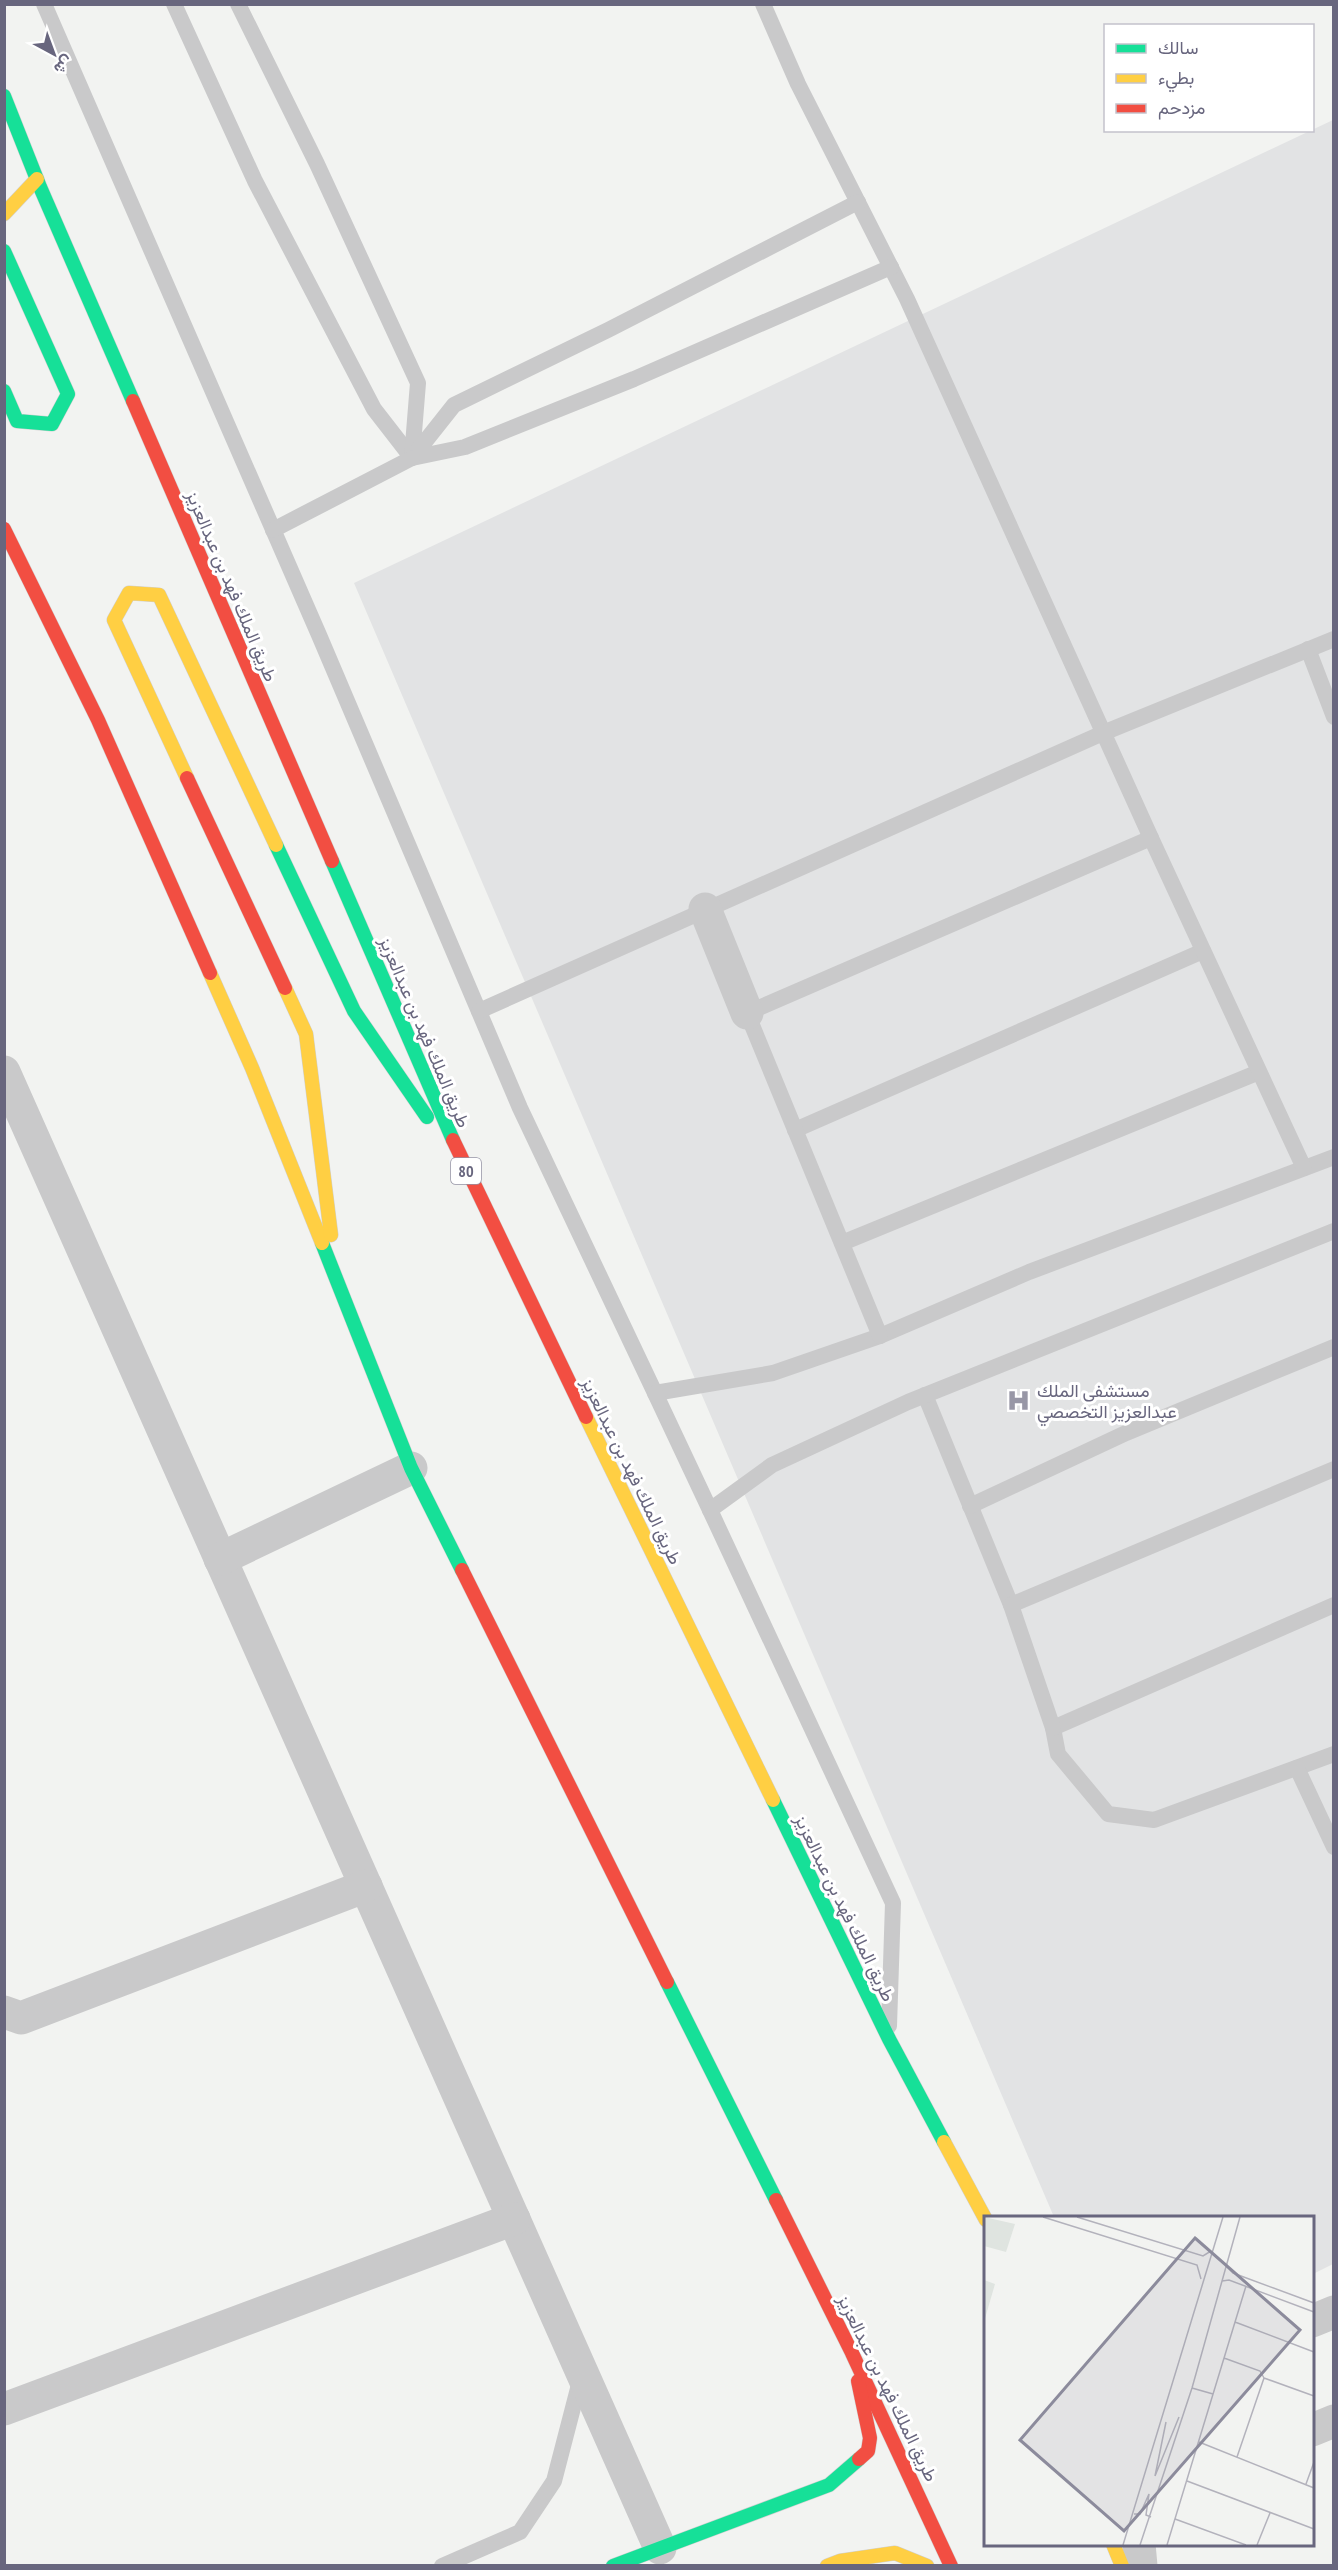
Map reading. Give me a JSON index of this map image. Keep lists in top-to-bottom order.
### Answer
{
  "streets": {
    "main road": ["طريق الملك فهد بن عبدالعزيز", "80"]
  },
  "places": {
    "hospital": ["مستشفى الملك عبدالعزيز التخصصي"]
  },
  "legend": ["سالك", "بطيء", "مزدحم"],
  "north": "bottom right"
}
